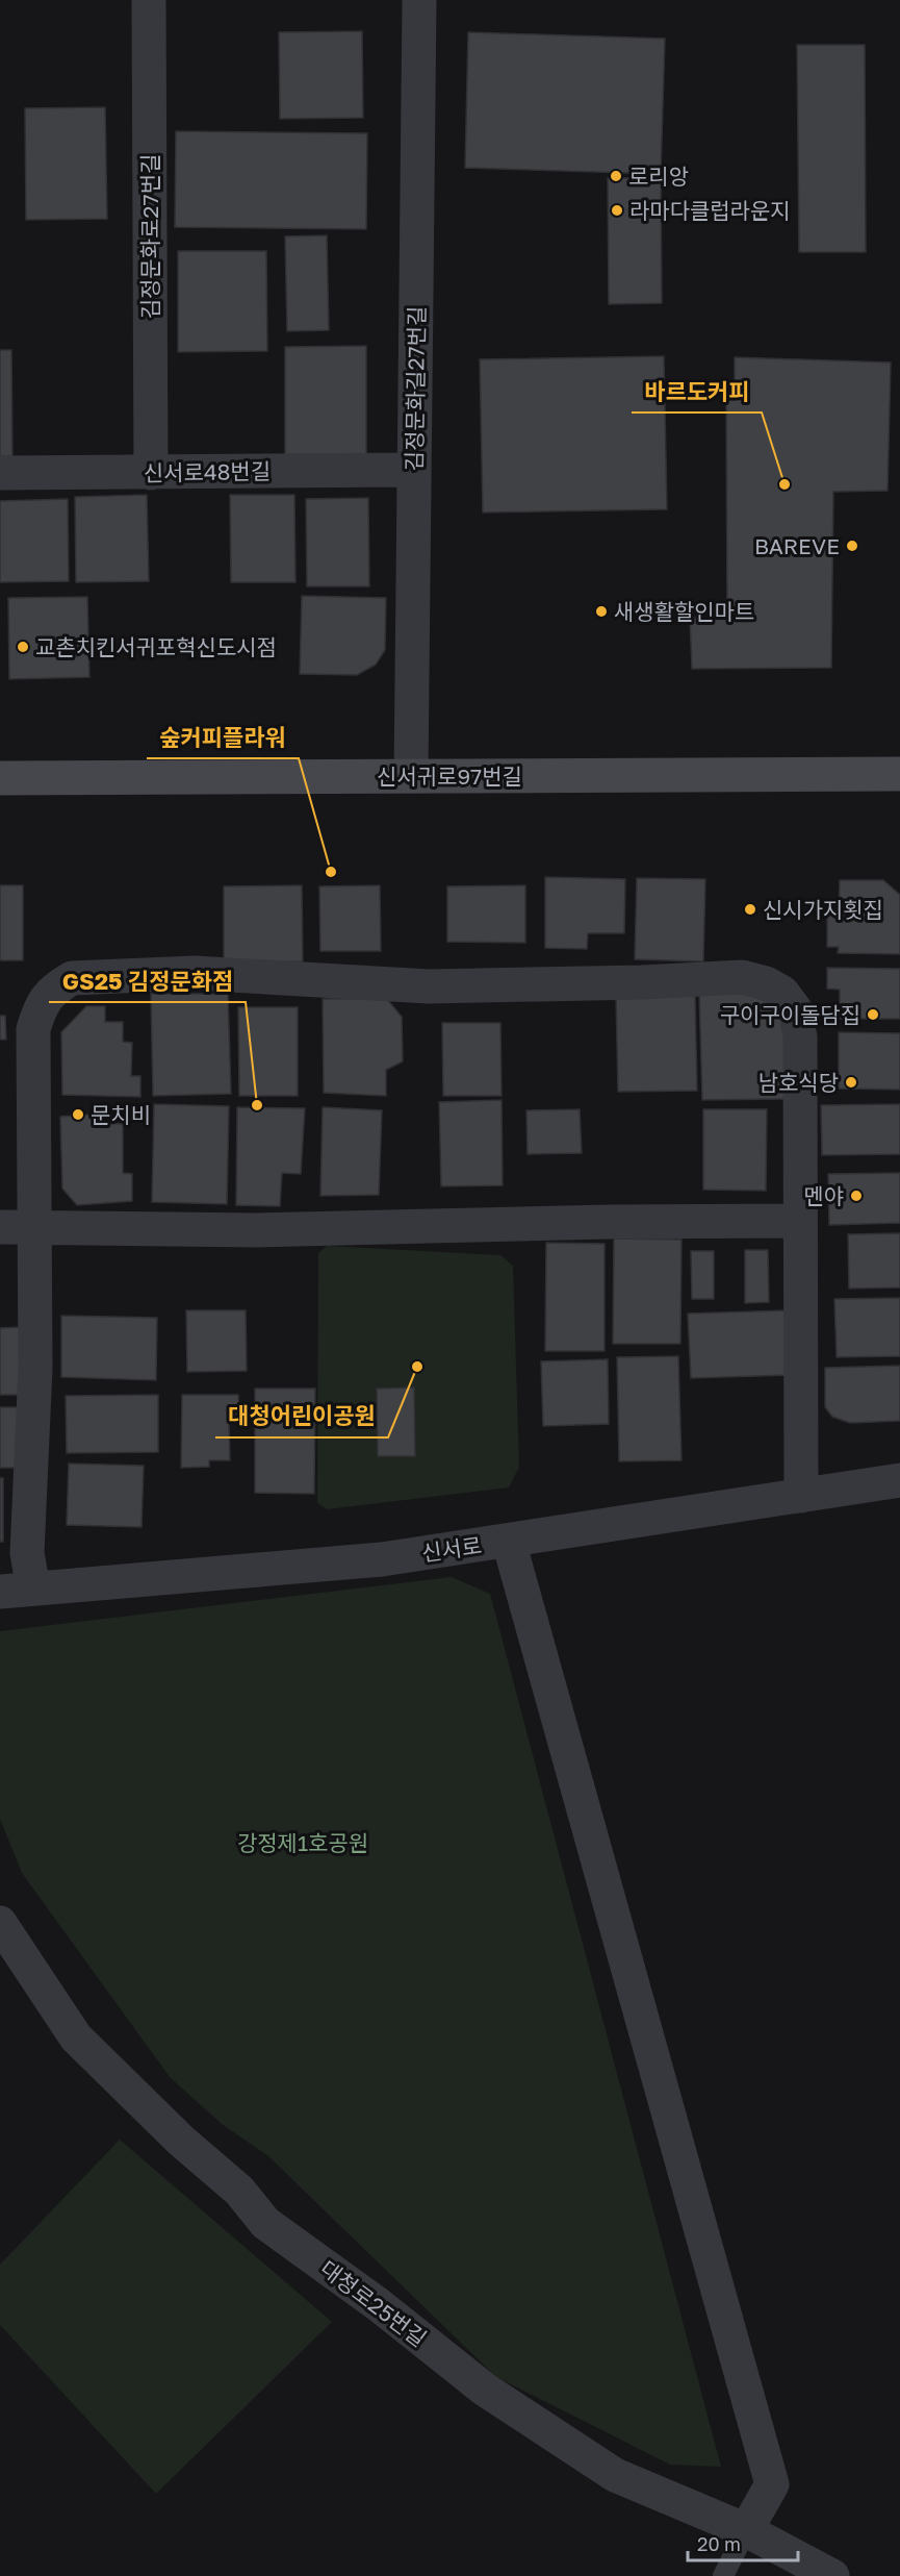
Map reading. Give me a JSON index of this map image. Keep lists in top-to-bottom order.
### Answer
{
  "streets": {
    "street": [
      "김정문화로27번길",
      "김정문화길27번길",
      "신서로48번길",
      "신서귀로97번길",
      "신서로",
      "대청로25번길"
    ]
  },
  "crossings": [
    ["김정문화로27번길", "신서로48번길"],
    ["김정문화길27번길", "신서로48번길"],
    ["김정문화길27번길", "신서귀로97번길"]
  ],
  "parks": ["강정제1호공원"],
  "places": [
    "로리앙",
    "라마다클럽라운지",
    "바르도커피",
    "BAREVE",
    "새생활할인마트",
    "교촌치킨서귀포혁신도시점",
    "숲커피플라워",
    "신시가지횟집",
    "구이구이돌담집",
    "남호식당",
    "GS25 김정문화점",
    "문치비",
    "멘야",
    "대청어린이공원"
  ],
  "scale_bar": "20 m"
}
